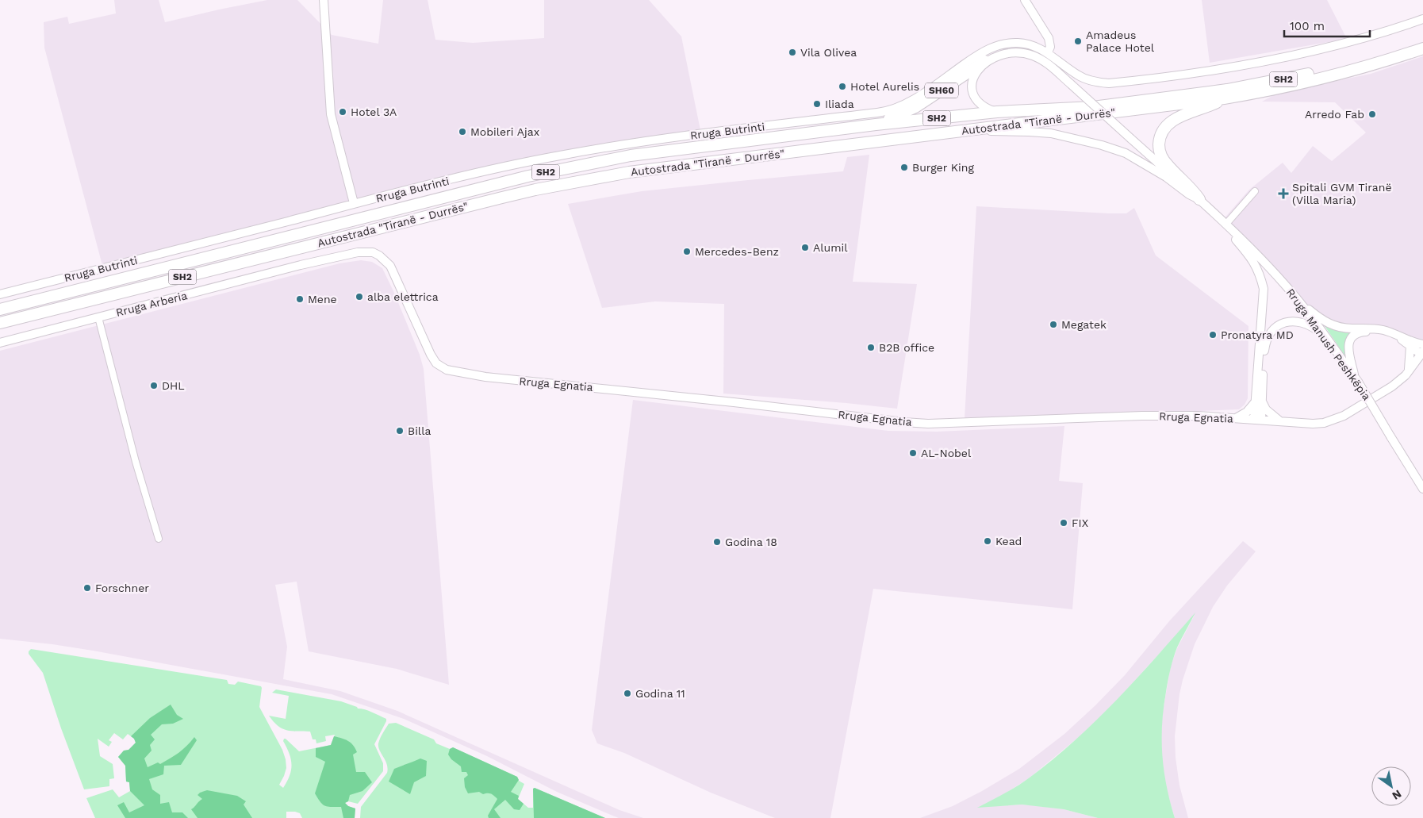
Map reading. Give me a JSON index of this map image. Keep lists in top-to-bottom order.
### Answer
{
  "streets": {
    "highway": ["SH2", "SH60", "Autostrada \"Tiranë - Durrës\""],
    "main road": [
      "Rruga Butrinti",
      "Rruga Arberia",
      "Rruga Manush Peshkëpia",
      "Rruga Egnatia"
    ]
  },
  "crossings": [
    ["SH60", "Rruga Butrinti"],
    ["SH60", "Rruga Manush Peshkëpia"],
    ["Rruga Arberia", "Rruga Egnatia"]
  ],
  "places": {
    "other": [
      "Amadeus Palace Hotel",
      "Vila Olivea",
      "Hotel Aurelis",
      "Iliada",
      "Hotel 3A",
      "Arredo Fab",
      "Mobileri Ajax",
      "Burger King",
      "Alumil",
      "Mercedes-Benz",
      "alba elettrica",
      "Mene",
      "Megatek",
      "Pronatyra MD",
      "B2B office",
      "DHL",
      "Billa",
      "AL-Nobel",
      "FIX",
      "Kead",
      "Godina 18",
      "Forschner",
      "Godina 11"
    ],
    "health": ["Spitali GVM Tiranë (Villa Maria)"]
  },
  "scale_bar": "100 m",
  "north": "bottom right"
}
